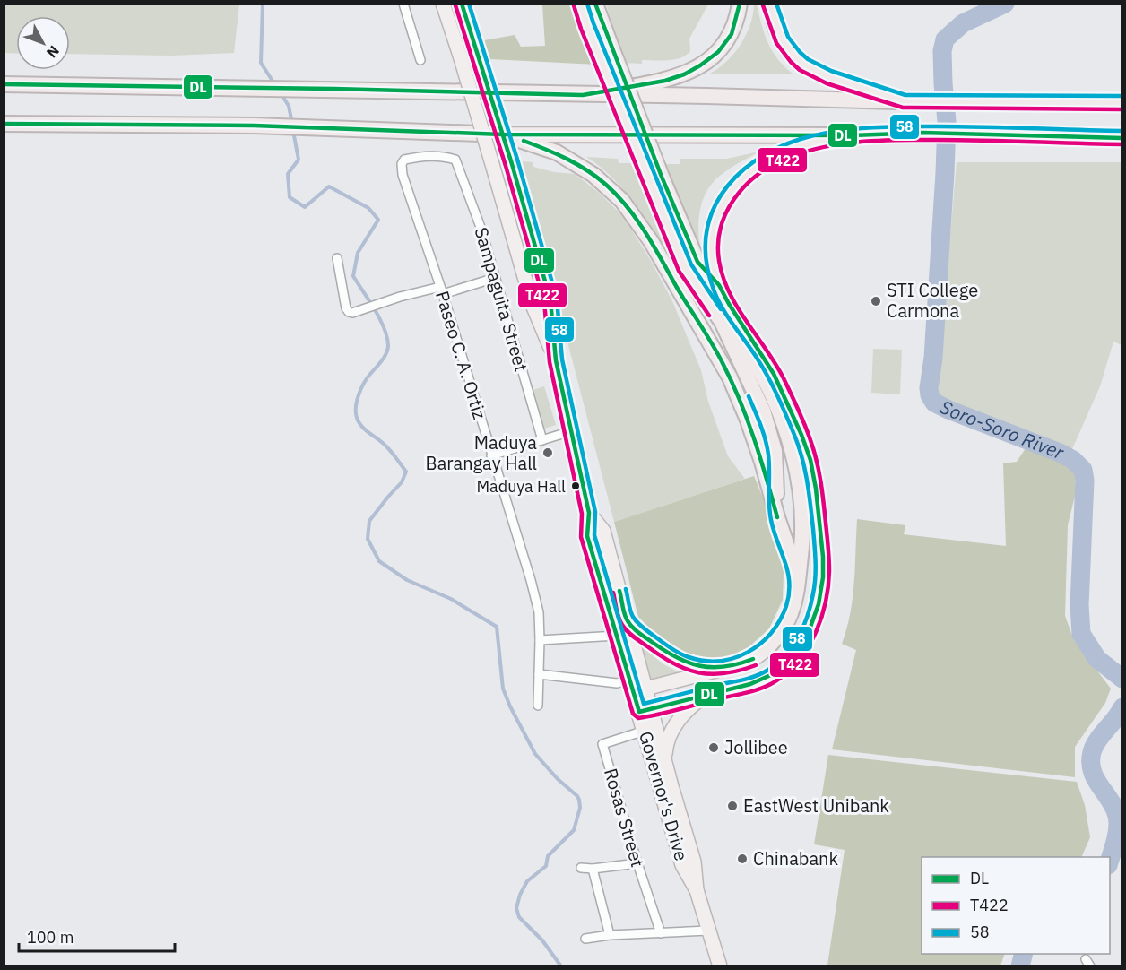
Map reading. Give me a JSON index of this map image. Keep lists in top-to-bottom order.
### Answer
{
  "streets": {
    "highway": ["Governor's Drive"],
    "street": ["Sampaguita Street", "Paseo C. A. Ortiz", "Rosas Street"]
  },
  "crossings": [
    ["Sampaguita Street", "Paseo C. A. Ortiz"],
    ["Governor's Drive", "Rosas Street"]
  ],
  "water": ["Soro-Soro River"],
  "places": [
    "STI College Carmona",
    "Maduya Barangay Hall",
    "Maduya Hall",
    "Jollibee",
    "EastWest Unibank",
    "Chinabank"
  ],
  "lines": ["transit line DL", "transit line 58", "transit line T422"],
  "legend": ["DL", "T422", "58"],
  "scale_bar": "100 m",
  "north": "bottom right"
}
